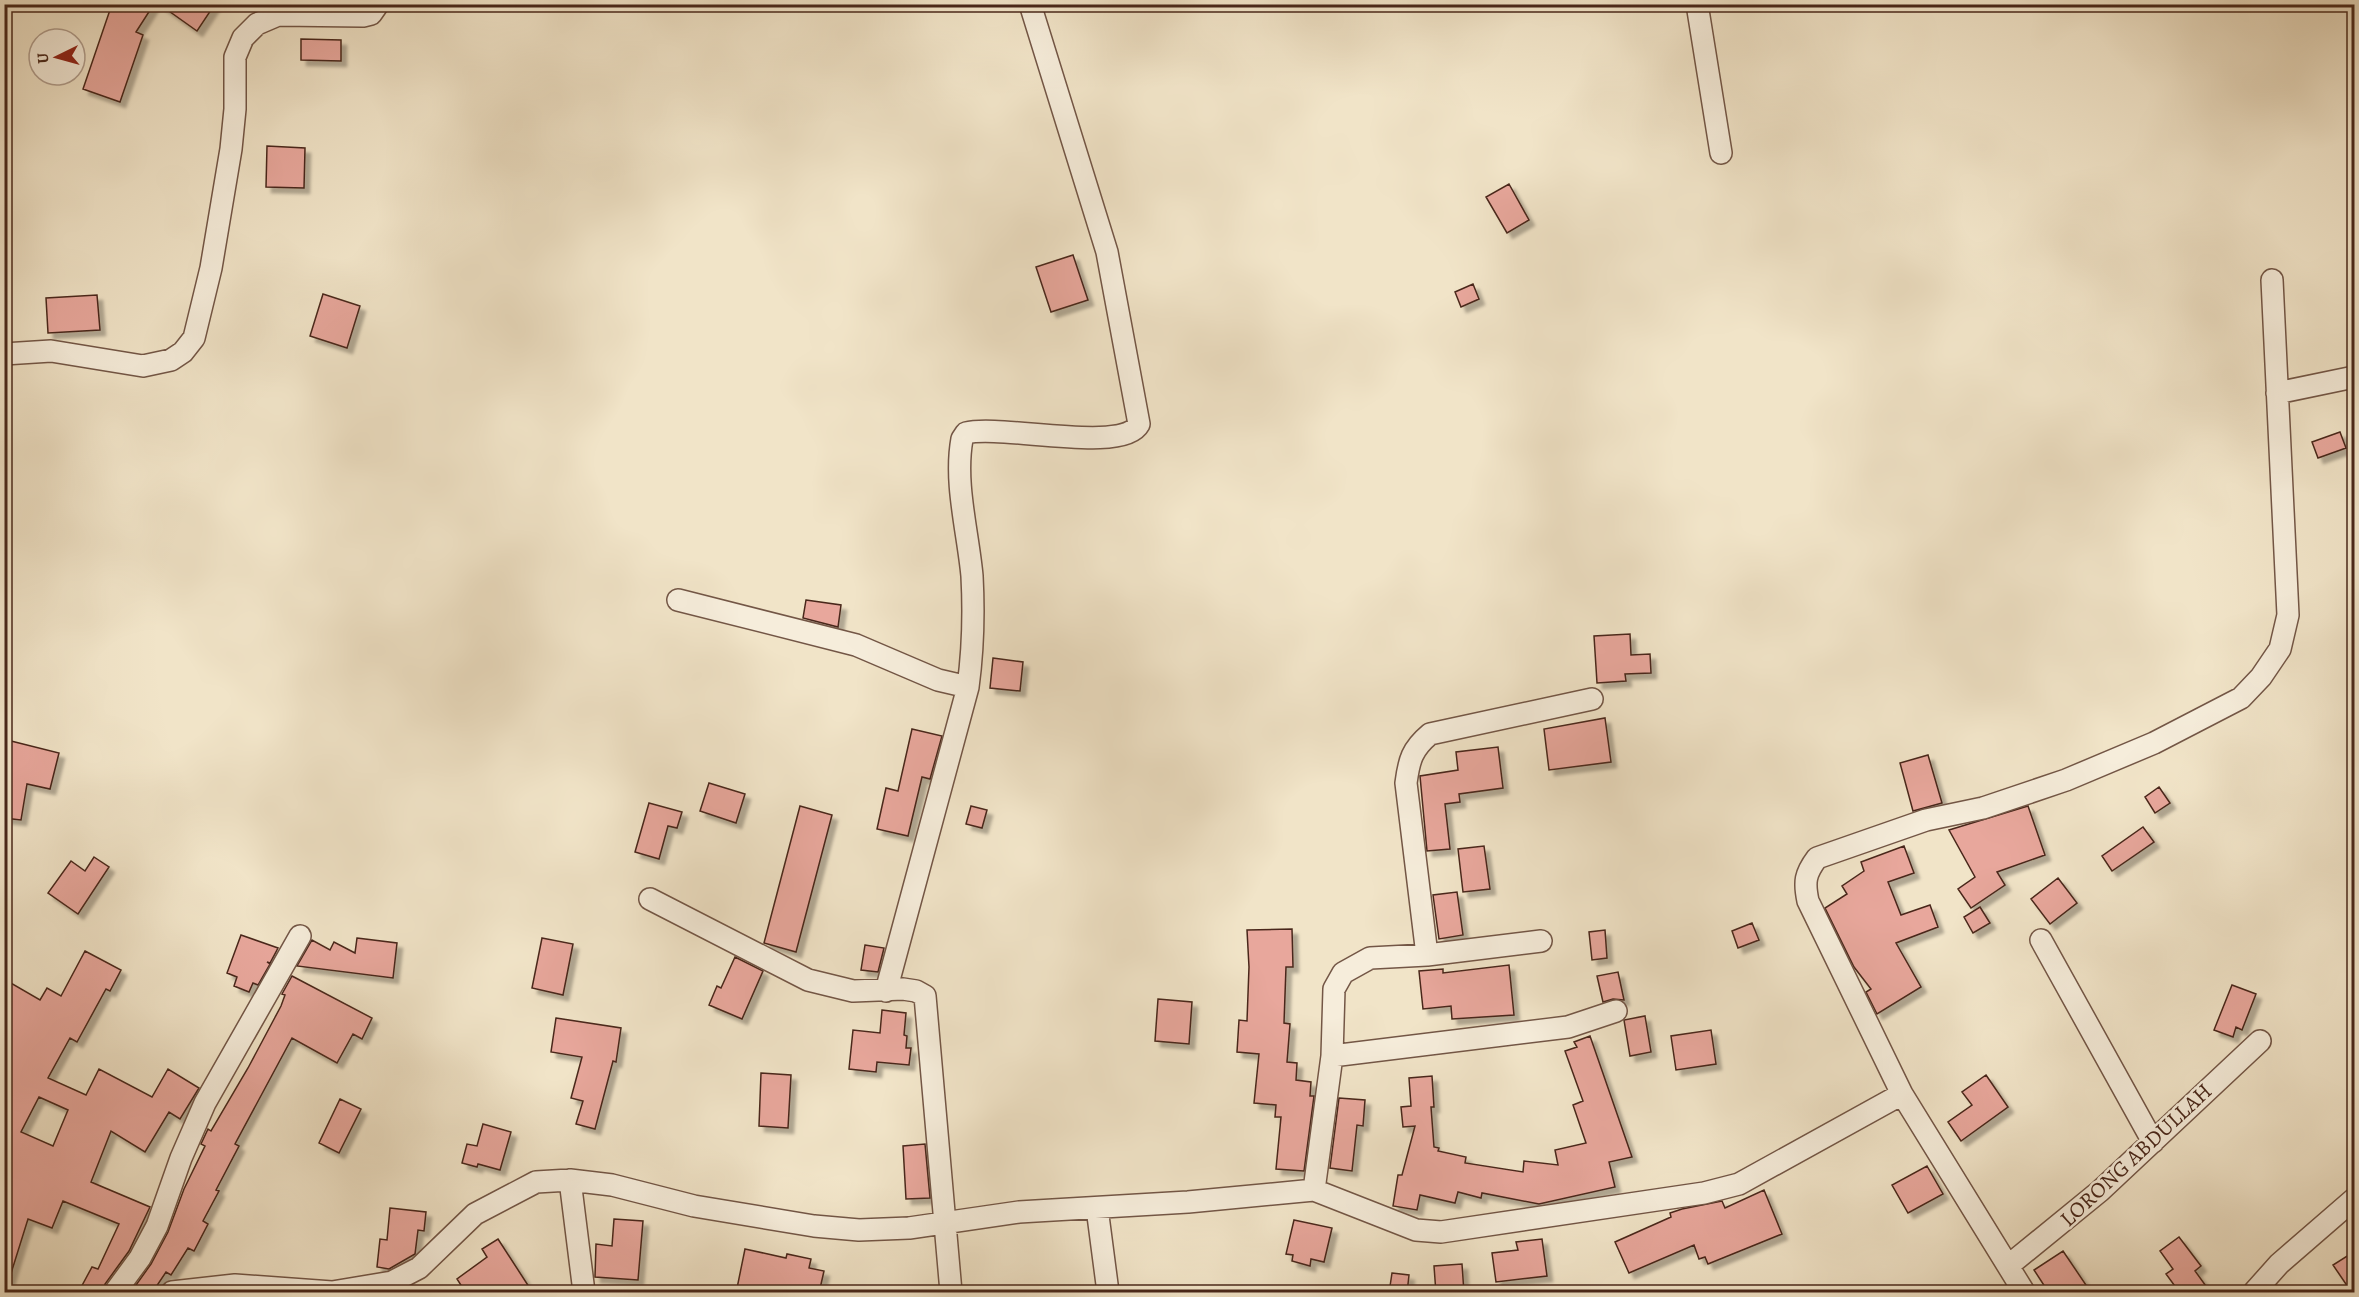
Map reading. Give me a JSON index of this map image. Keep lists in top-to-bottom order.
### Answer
{
  "streets": {
    "street": ["LORONG ABDULLAH"]
  },
  "north": "left"
}
